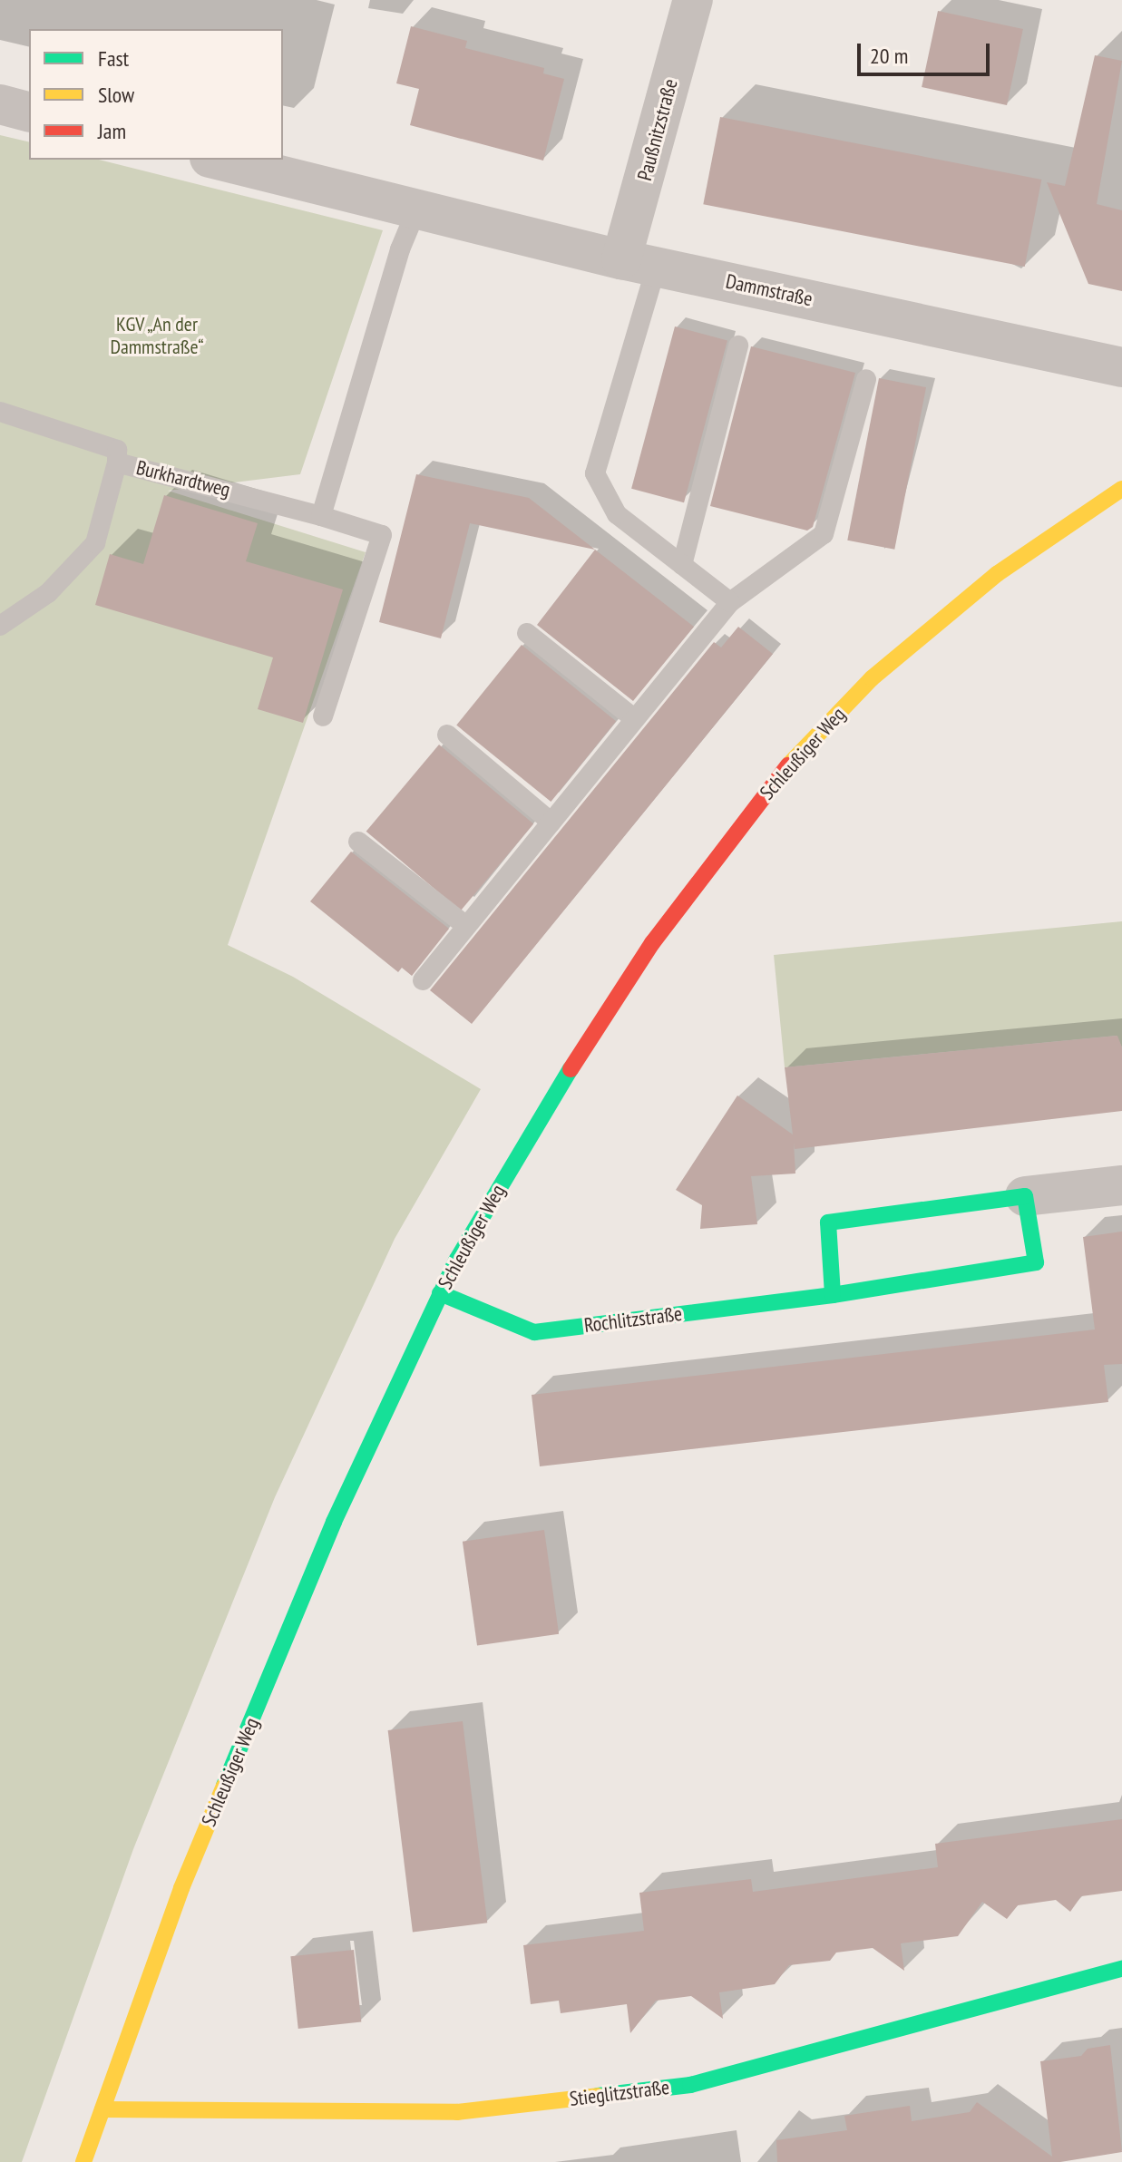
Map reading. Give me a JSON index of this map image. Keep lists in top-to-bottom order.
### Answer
{
  "streets": {
    "main road": ["Schleußiger Weg", "Rochlitzstraße", "Stieglitzstraße"],
    "street": ["Paußnitzstraße", "Dammstraße"],
    "lane": ["Burkhardtweg"]
  },
  "crossings": [
    ["Paußnitzstraße", "Dammstraße"],
    ["Schleußiger Weg", "Rochlitzstraße"],
    ["Schleußiger Weg", "Stieglitzstraße"]
  ],
  "parks": ["KGV „An der Dammstraße“"],
  "legend": ["Fast", "Slow", "Jam"],
  "scale_bar": "20 m"
}
